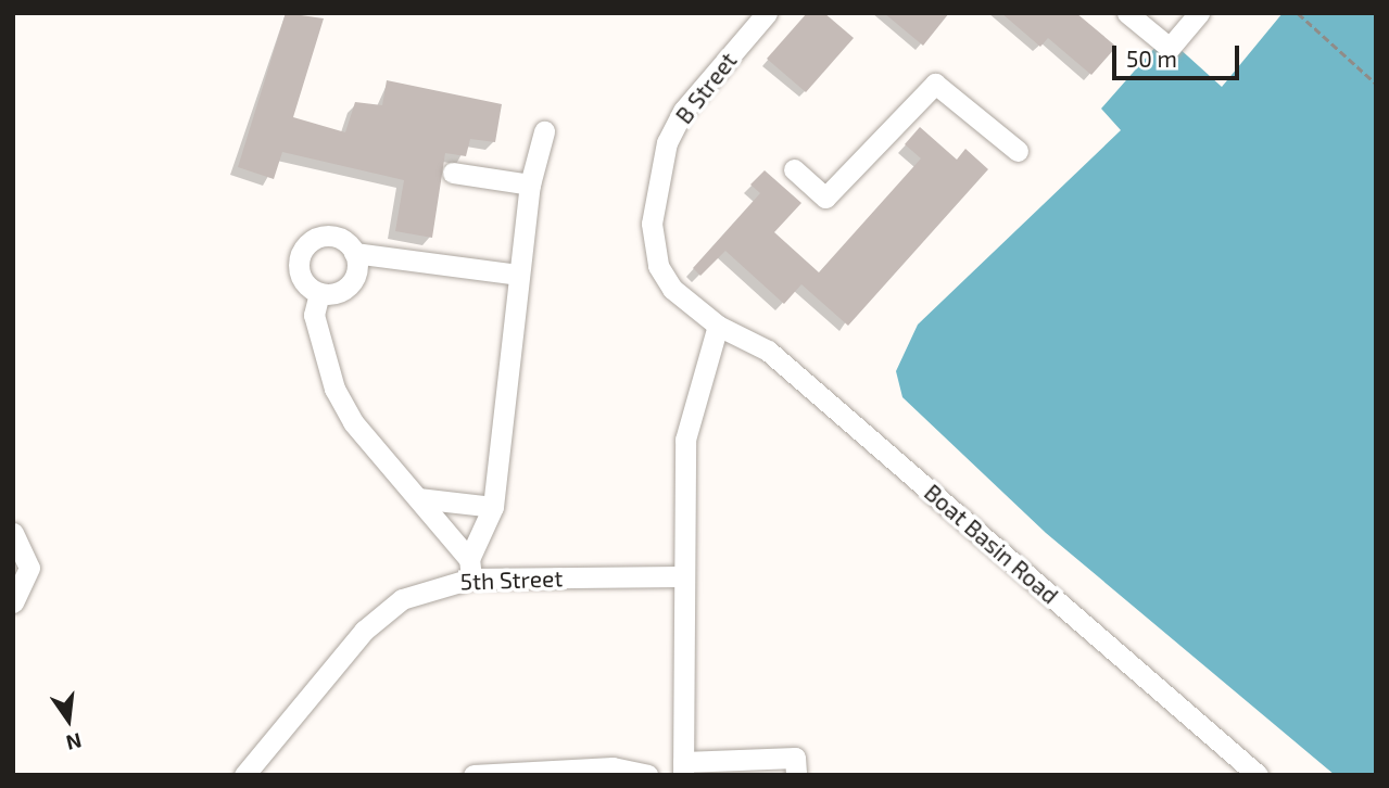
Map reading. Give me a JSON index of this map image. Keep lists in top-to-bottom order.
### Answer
{
  "streets": {
    "street": ["B Street", "Boat Basin Road", "5th Street"]
  },
  "crossings": [
    ["B Street", "Boat Basin Road"]
  ],
  "scale_bar": "50 m",
  "north": "bottom"
}
